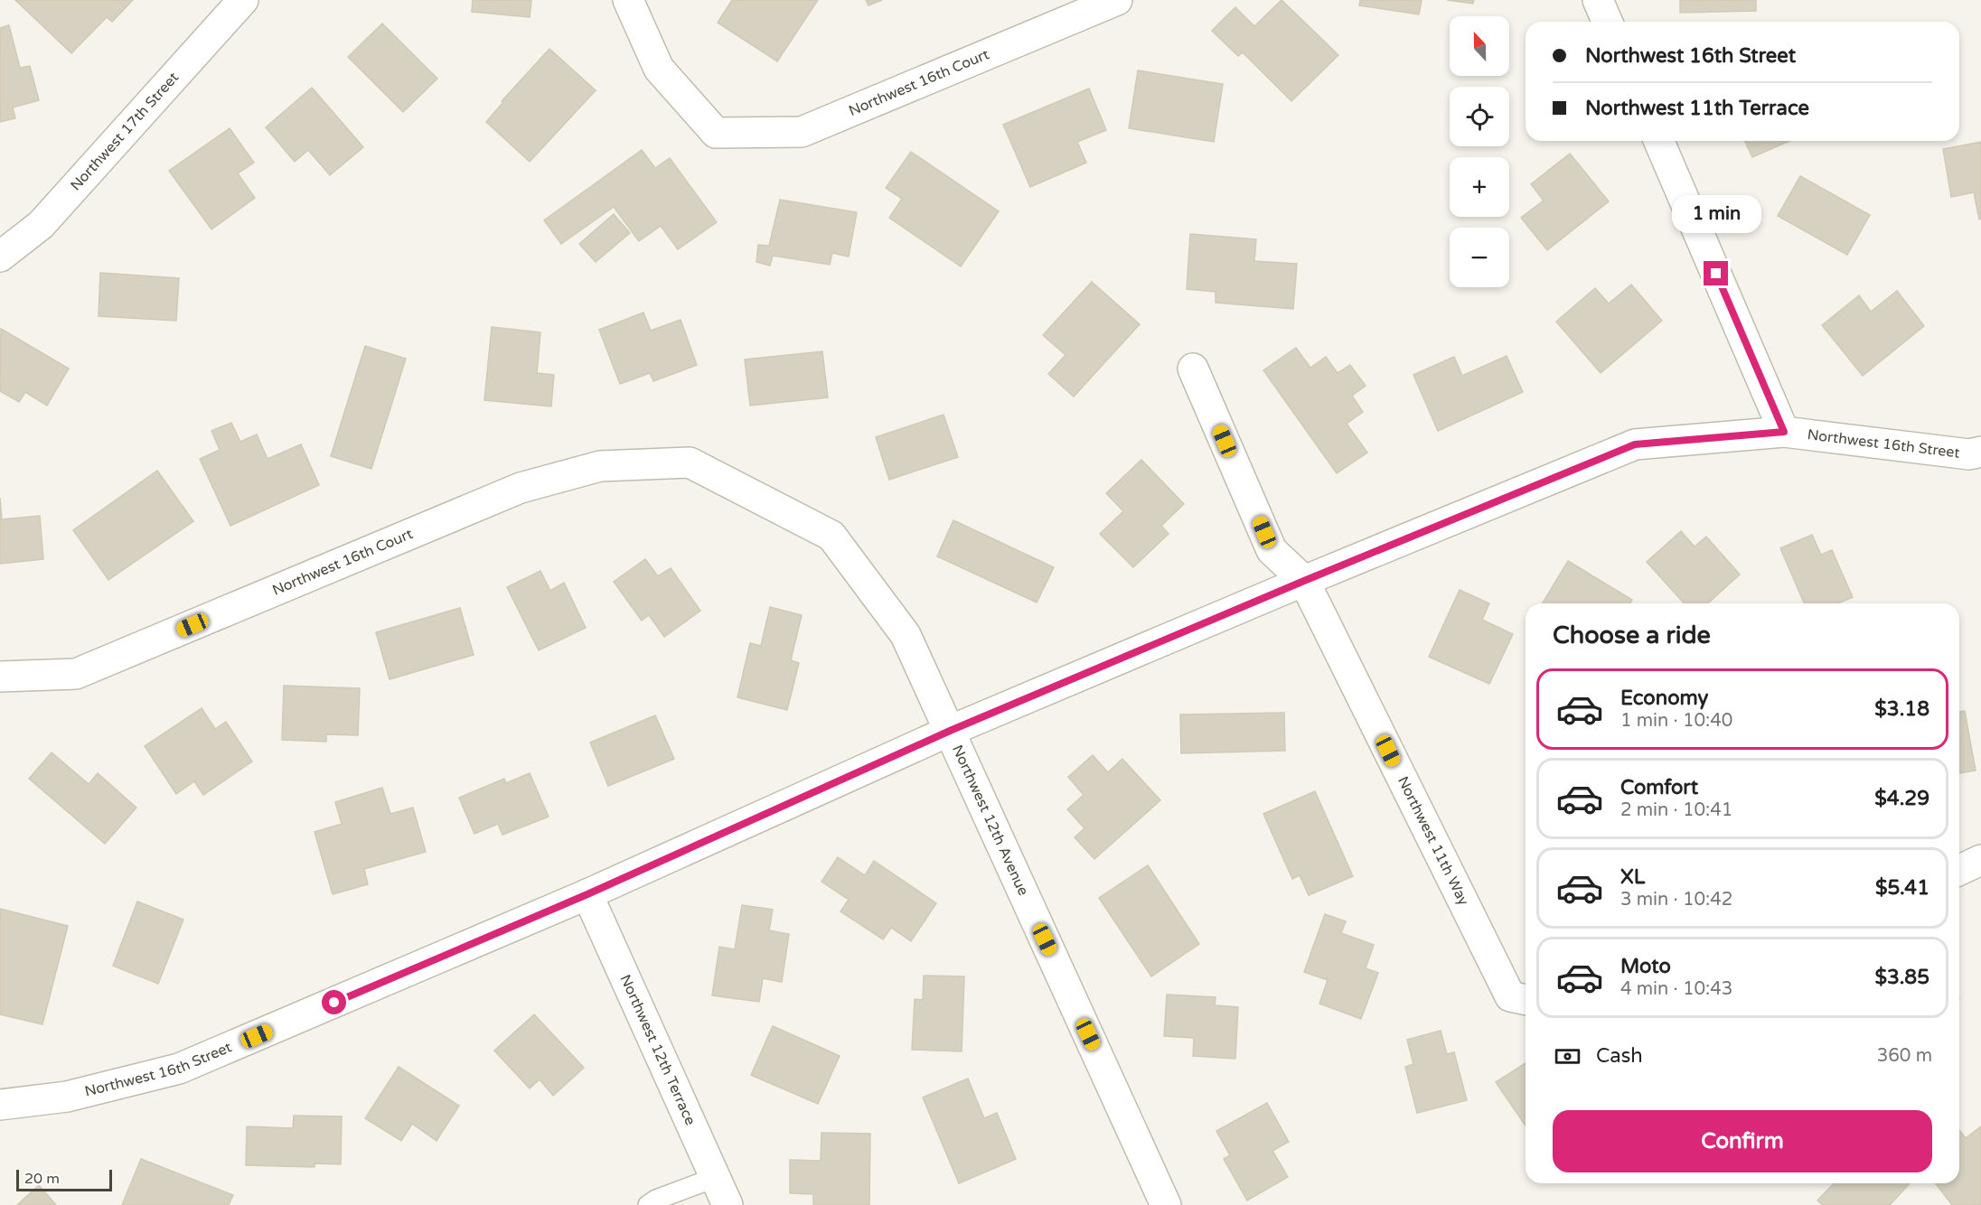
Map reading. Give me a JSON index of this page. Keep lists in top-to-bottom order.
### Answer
{
  "streets": {
    "street": [
      "Northwest 16th Court",
      "Northwest 17th Street",
      "Northwest 16th Street",
      "Northwest 12th Avenue",
      "Northwest 11th Way",
      "Northwest 12th Terrace"
    ]
  },
  "crossings": [
    ["Northwest 16th Court", "Northwest 12th Avenue"],
    ["Northwest 16th Street", "Northwest 12th Avenue"],
    ["Northwest 16th Street", "Northwest 11th Way"],
    ["Northwest 16th Street", "Northwest 12th Terrace"]
  ],
  "scale_bar": "20 m",
  "north": "top",
  "page": {
    "map_buttons": ["+", "−"],
    "banner": ["Northwest 16th Street", "Northwest 11th Terrace"],
    "bubble": "1 min",
    "heading": "Choose a ride",
    "list": [
      {
        "name": "Economy",
        "note": "1 min · 10:40",
        "value": "$3.18"
      },
      {
        "name": "Comfort",
        "note": "2 min · 10:41",
        "value": "$4.29"
      },
      {
        "name": "XL",
        "note": "3 min · 10:42",
        "value": "$5.41"
      },
      {
        "name": "Moto",
        "note": "4 min · 10:43",
        "value": "$3.85"
      }
    ],
    "pay": ["Cash", "360 m"],
    "buttons": "Confirm",
    "scale": "20 m"
  }
}
